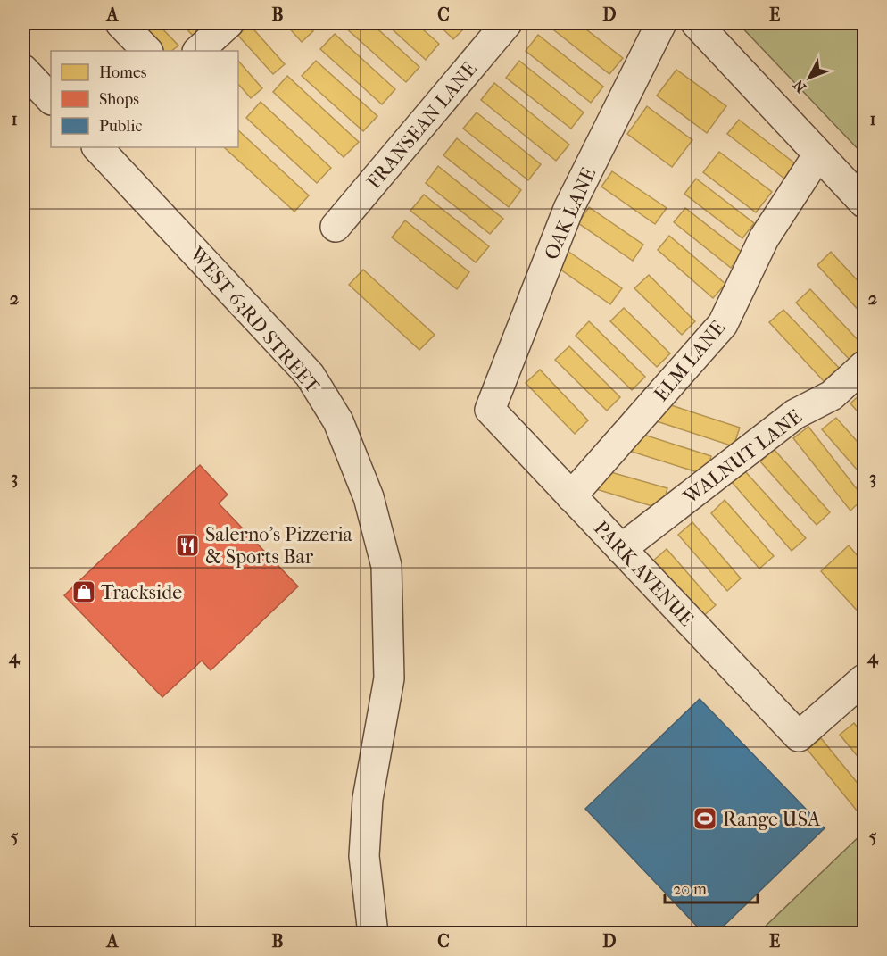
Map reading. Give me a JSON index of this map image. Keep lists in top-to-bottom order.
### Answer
{
  "streets": {
    "street": [
      "FRANSEAN LANE",
      "OAK LANE",
      "WEST 63RD STREET",
      "ELM LANE",
      "WALNUT LANE",
      "PARK AVENUE"
    ]
  },
  "crossings": [
    ["OAK LANE", "PARK AVENUE"],
    ["ELM LANE", "PARK AVENUE"],
    ["WALNUT LANE", "PARK AVENUE"]
  ],
  "places": {
    "restaurant": ["Salerno's Pizzeria & Sports Bar"],
    "shop": ["Trackside"],
    "sports": ["Range USA"]
  },
  "legend": ["Homes", "Shops", "Public"],
  "scale_bar": "20 m",
  "north": "bottom left",
  "grid": {
    "columns": [
      "A",
      "B",
      "C",
      "D",
      "E"
    ],
    "rows": [
      "1",
      "2",
      "3",
      "4",
      "5"
    ]
  }
}
